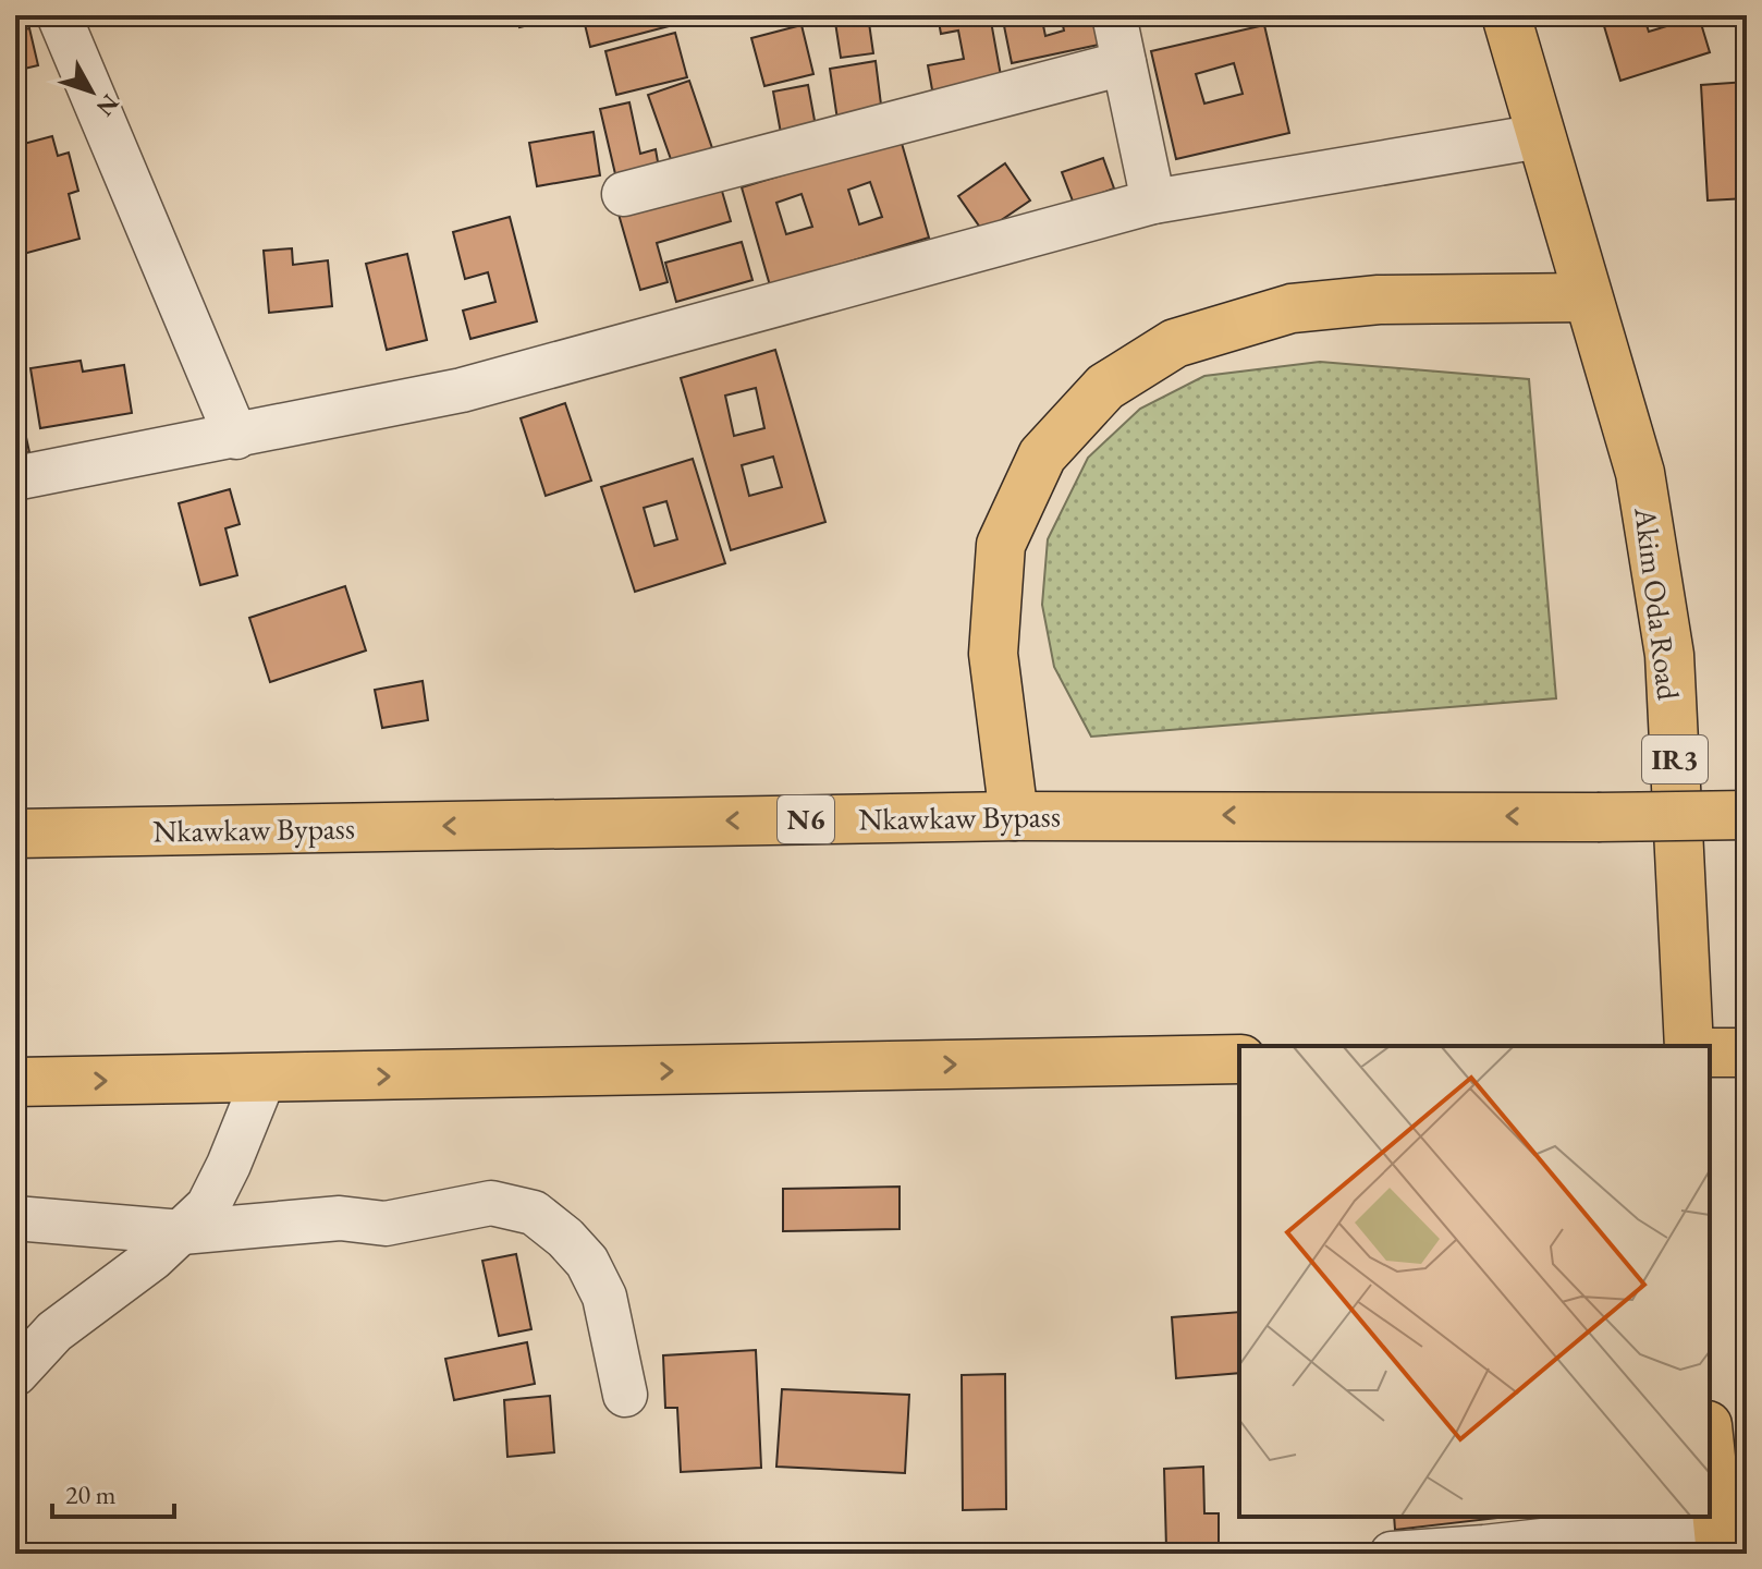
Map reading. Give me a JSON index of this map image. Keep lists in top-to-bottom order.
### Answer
{
  "streets": {
    "main road": [
      "Akim Oda Road",
      "IR3",
      "Nkawkaw Bypass",
      "N6"
    ]
  },
  "crossings": [
    ["Akim Oda Road", "IR3"]
  ],
  "scale_bar": "20 m",
  "north": "bottom right"
}
